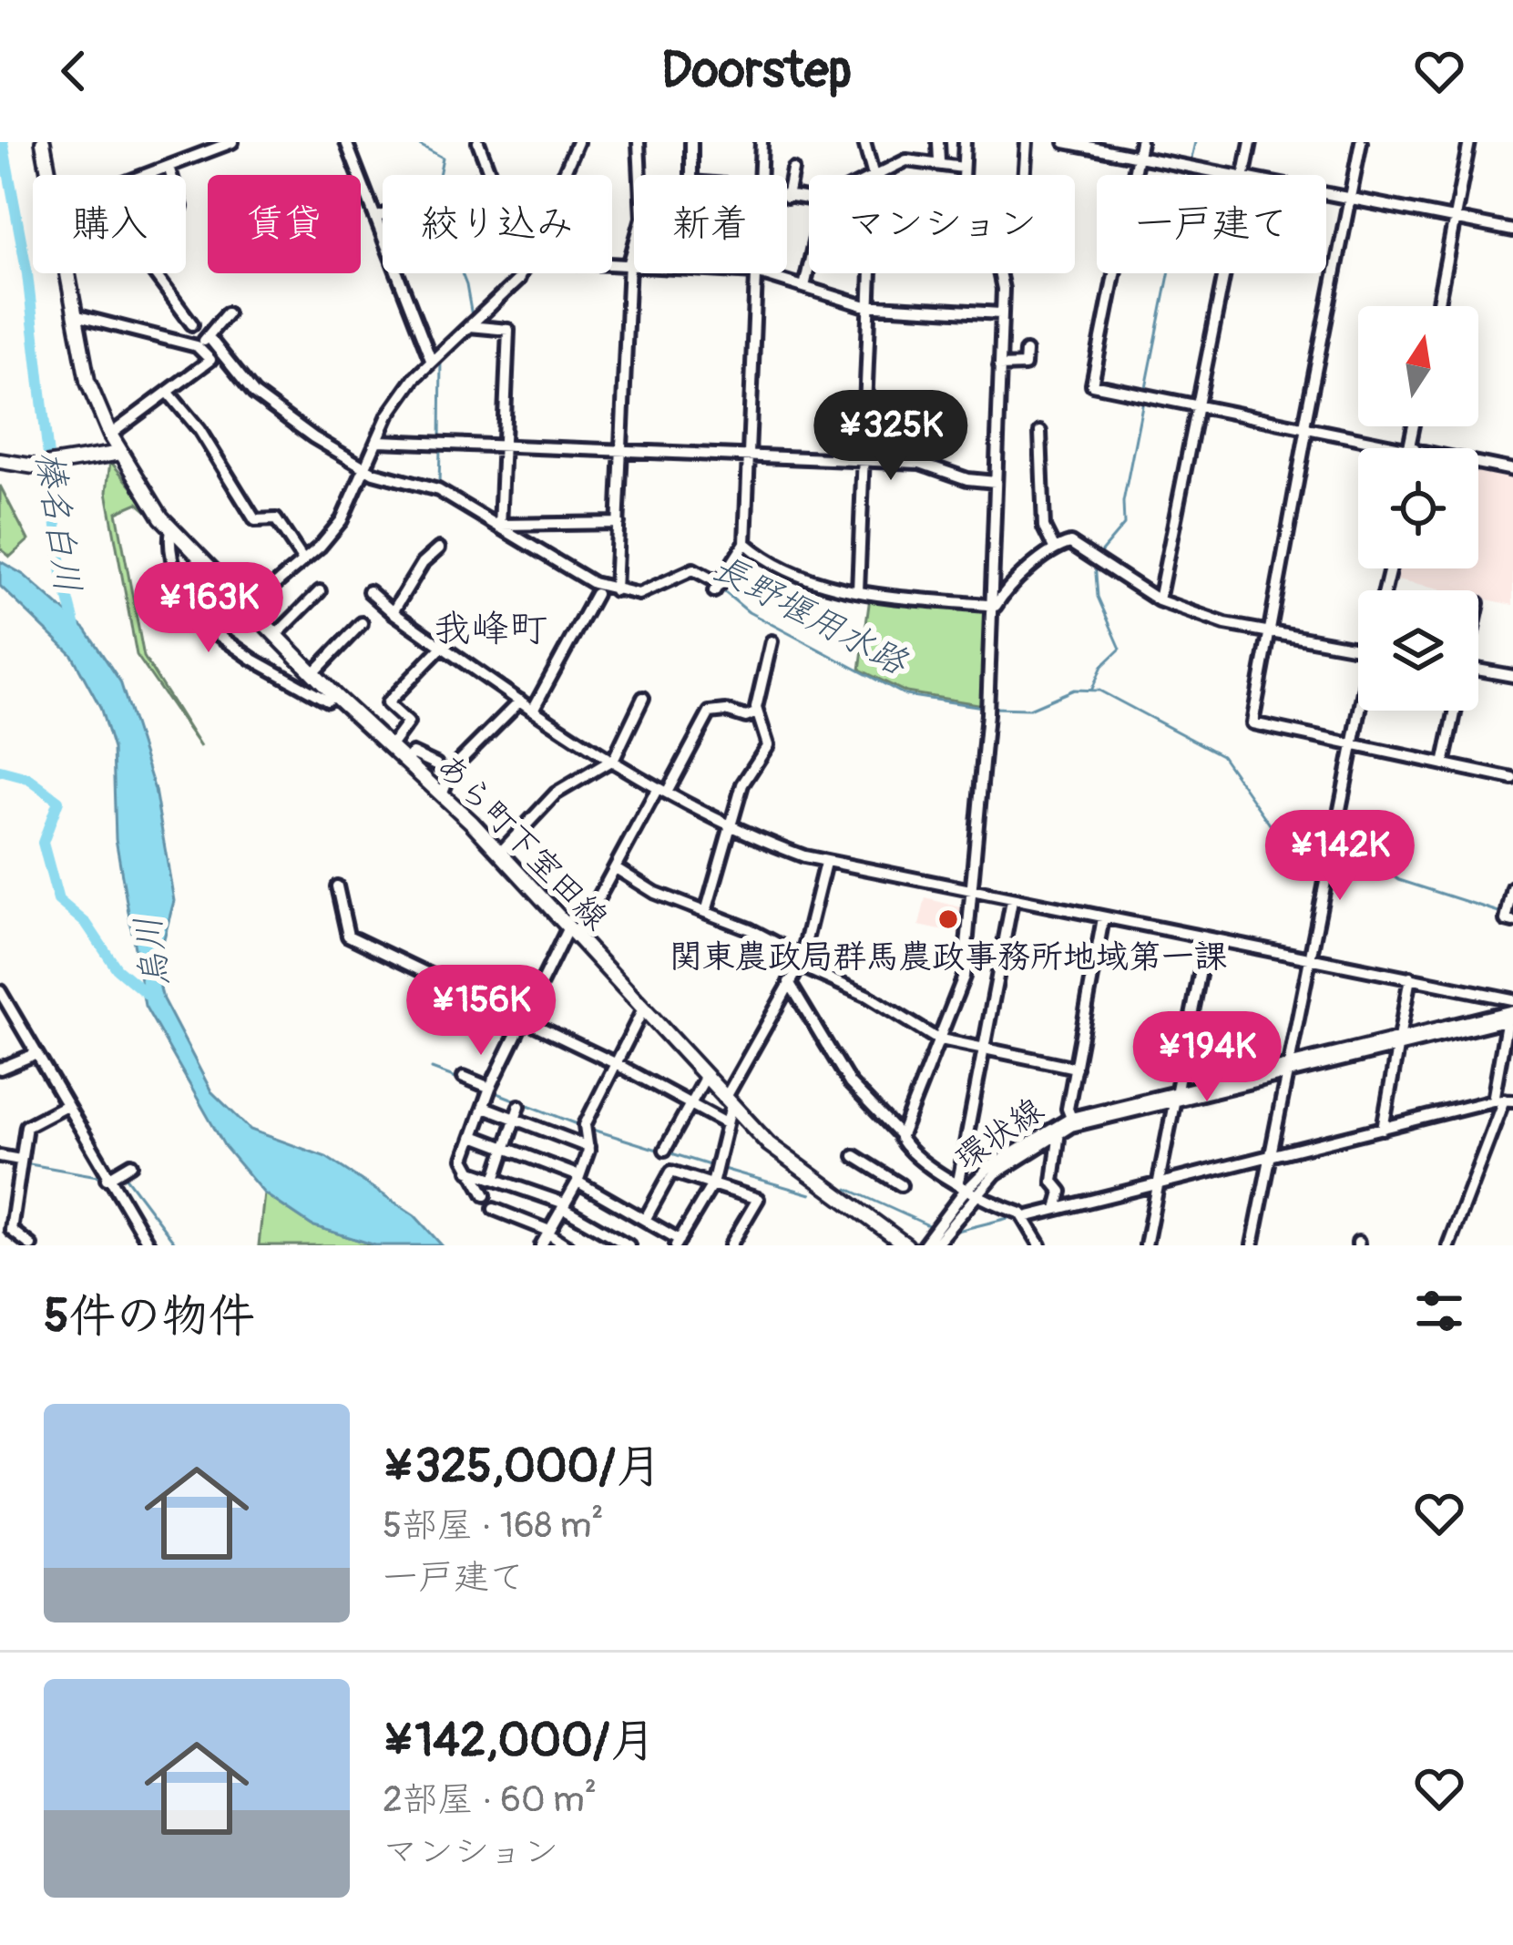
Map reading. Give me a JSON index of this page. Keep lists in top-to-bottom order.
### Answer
{
  "streets": {
    "main road": ["あら町下室田線"],
    "street": ["環状線"]
  },
  "districts": ["我峰町"],
  "water": ["榛名白川", "長野堰用水路", "烏川"],
  "places": ["関東農政局群馬農政事務所地域第一課"],
  "north": "top",
  "page": {
    "header": "Doorstep",
    "chip": [
      "購入",
      "賃貸",
      "絞り込み",
      "新着",
      "マンション",
      "一戸建て"
    ],
    "price": [
      "¥325K",
      "¥163K",
      "¥142K",
      "¥156K",
      "¥194K"
    ],
    "heading": "5件の物件",
    "list": [
      {
        "name": "¥325,000/月",
        "note": "5部屋 · 168 m² · 一戸建て"
      },
      {
        "name": "¥142,000/月",
        "note": "2部屋 · 60 m² · マンション"
      }
    ]
  }
}
